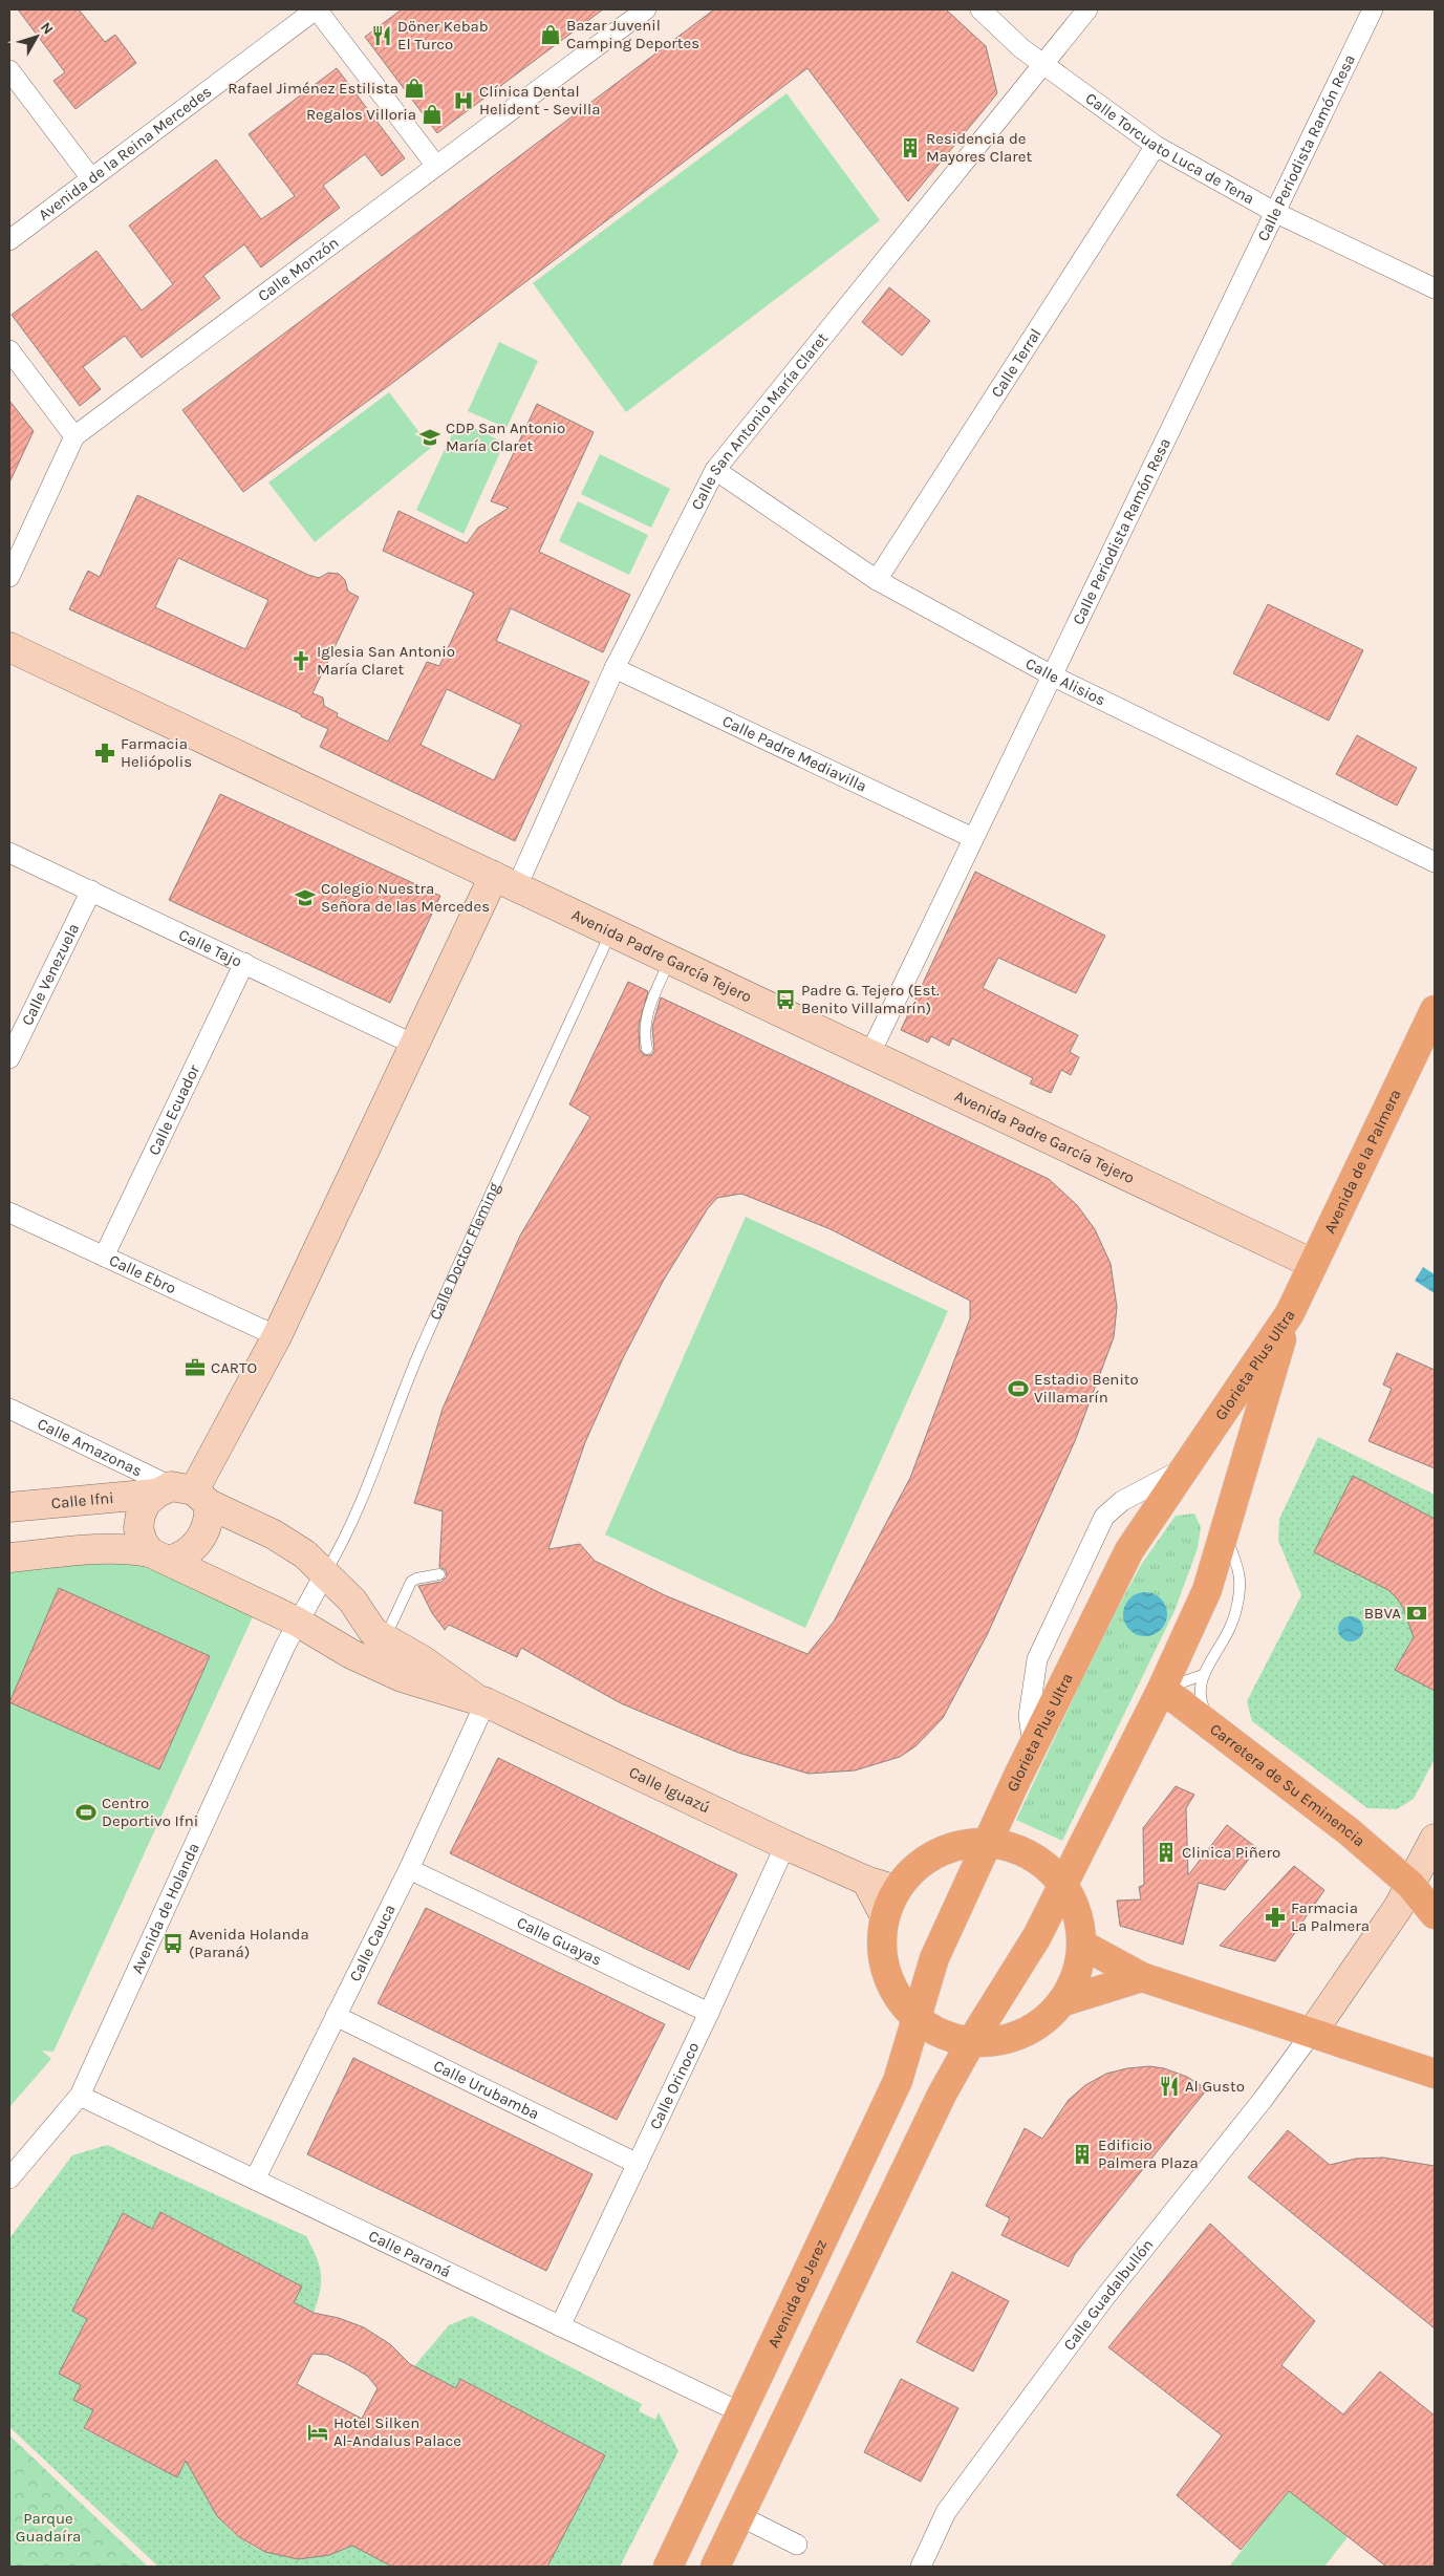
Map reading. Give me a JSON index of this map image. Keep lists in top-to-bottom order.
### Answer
{
  "streets": {
    "main road": [
      "Avenida de la Palmera",
      "Glorieta Plus Ultra",
      "Carretera de Su Eminencia",
      "Avenida de Jerez"
    ],
    "street": [
      "Calle Torcuato Luca de Tena",
      "Calle Periodista Ramón Resa",
      "Avenida de la Reina Mercedes",
      "Calle Monzón",
      "Calle Terral",
      "Calle San Antonio María Claret",
      "Calle Alisios",
      "Calle Padre Mediavilla",
      "Calle Tajo",
      "Avenida Padre García Tejero",
      "Calle Venezuela",
      "Calle Ecuador",
      "Calle Ebro",
      "Calle Amazonas",
      "Calle Ifni",
      "Calle Iguazú",
      "Avenida de Holanda",
      "Calle Guayas",
      "Calle Cauca",
      "Calle Orinoco",
      "Calle Urubamba",
      "Calle Paraná",
      "Calle Guadalbullón"
    ],
    "lane": ["Calle Doctor Fleming"]
  },
  "crossings": [
    ["Calle Torcuato Luca de Tena", "Calle Periodista Ramón Resa"],
    ["Calle Torcuato Luca de Tena", "Calle Terral"],
    ["Calle Torcuato Luca de Tena", "Calle San Antonio María Claret"],
    ["Calle Periodista Ramón Resa", "Calle Alisios"],
    ["Calle Periodista Ramón Resa", "Calle Padre Mediavilla"],
    ["Calle Periodista Ramón Resa", "Avenida Padre García Tejero"],
    ["Calle Terral", "Calle Alisios"],
    ["Calle San Antonio María Claret", "Calle Alisios"],
    ["Calle San Antonio María Claret", "Calle Padre Mediavilla"],
    ["Calle San Antonio María Claret", "Avenida Padre García Tejero"],
    ["Calle Tajo", "Calle Venezuela"],
    ["Calle Tajo", "Calle Ecuador"],
    ["Avenida Padre García Tejero", "Avenida de la Palmera"],
    ["Avenida Padre García Tejero", "Calle Doctor Fleming"],
    ["Calle Ecuador", "Calle Ebro"],
    ["Avenida de la Palmera", "Glorieta Plus Ultra"],
    ["Calle Doctor Fleming", "Calle Iguazú"],
    ["Calle Doctor Fleming", "Avenida de Holanda"],
    ["Glorieta Plus Ultra", "Carretera de Su Eminencia"],
    ["Glorieta Plus Ultra", "Avenida de Jerez"],
    ["Calle Amazonas", "Calle Ifni"],
    ["Calle Amazonas", "Calle Iguazú"],
    ["Calle Ifni", "Calle Iguazú"],
    ["Calle Iguazú", "Avenida de Holanda"],
    ["Calle Iguazú", "Calle Cauca"],
    ["Calle Iguazú", "Calle Orinoco"],
    ["Avenida de Holanda", "Calle Paraná"],
    ["Calle Guayas", "Calle Cauca"],
    ["Calle Guayas", "Calle Orinoco"],
    ["Calle Cauca", "Calle Urubamba"],
    ["Calle Cauca", "Calle Paraná"],
    ["Calle Orinoco", "Calle Urubamba"],
    ["Calle Orinoco", "Calle Paraná"],
    ["Calle Paraná", "Avenida de Jerez"]
  ],
  "parks": ["Parque Guadaíra"],
  "places": {
    "shop": ["Bazar Juvenil Camping Deportes", "Rafael Jiménez Estilista", "Regalos Villoria"],
    "restaurant": ["Döner Kebab El Turco", "Al Gusto"],
    "hospital": ["Clínica Dental Helident - Sevilla"],
    "building": ["Residencia de Mayores Claret", "Clinica Piñero", "Edificio Palmera Plaza"],
    "school or university": ["CDP San Antonio María Claret", "Colegio Nuestra Señora de las Mercedes"],
    "church": ["Iglesia San Antonio María Claret"],
    "pharmacy": ["Farmacia Heliópolis", "Farmacia La Palmera"],
    "bus stop": ["Padre G. Tejero (Est. Benito Villamarín)", "Avenida Holanda (Paraná)"],
    "office": ["CARTO"],
    "sports": ["Estadio Benito Villamarín", "Centro Deportivo Ifni"],
    "bank": ["BBVA"],
    "hotel": ["Hotel Silken Al-Andalus Palace"]
  },
  "north": "top right"
}
